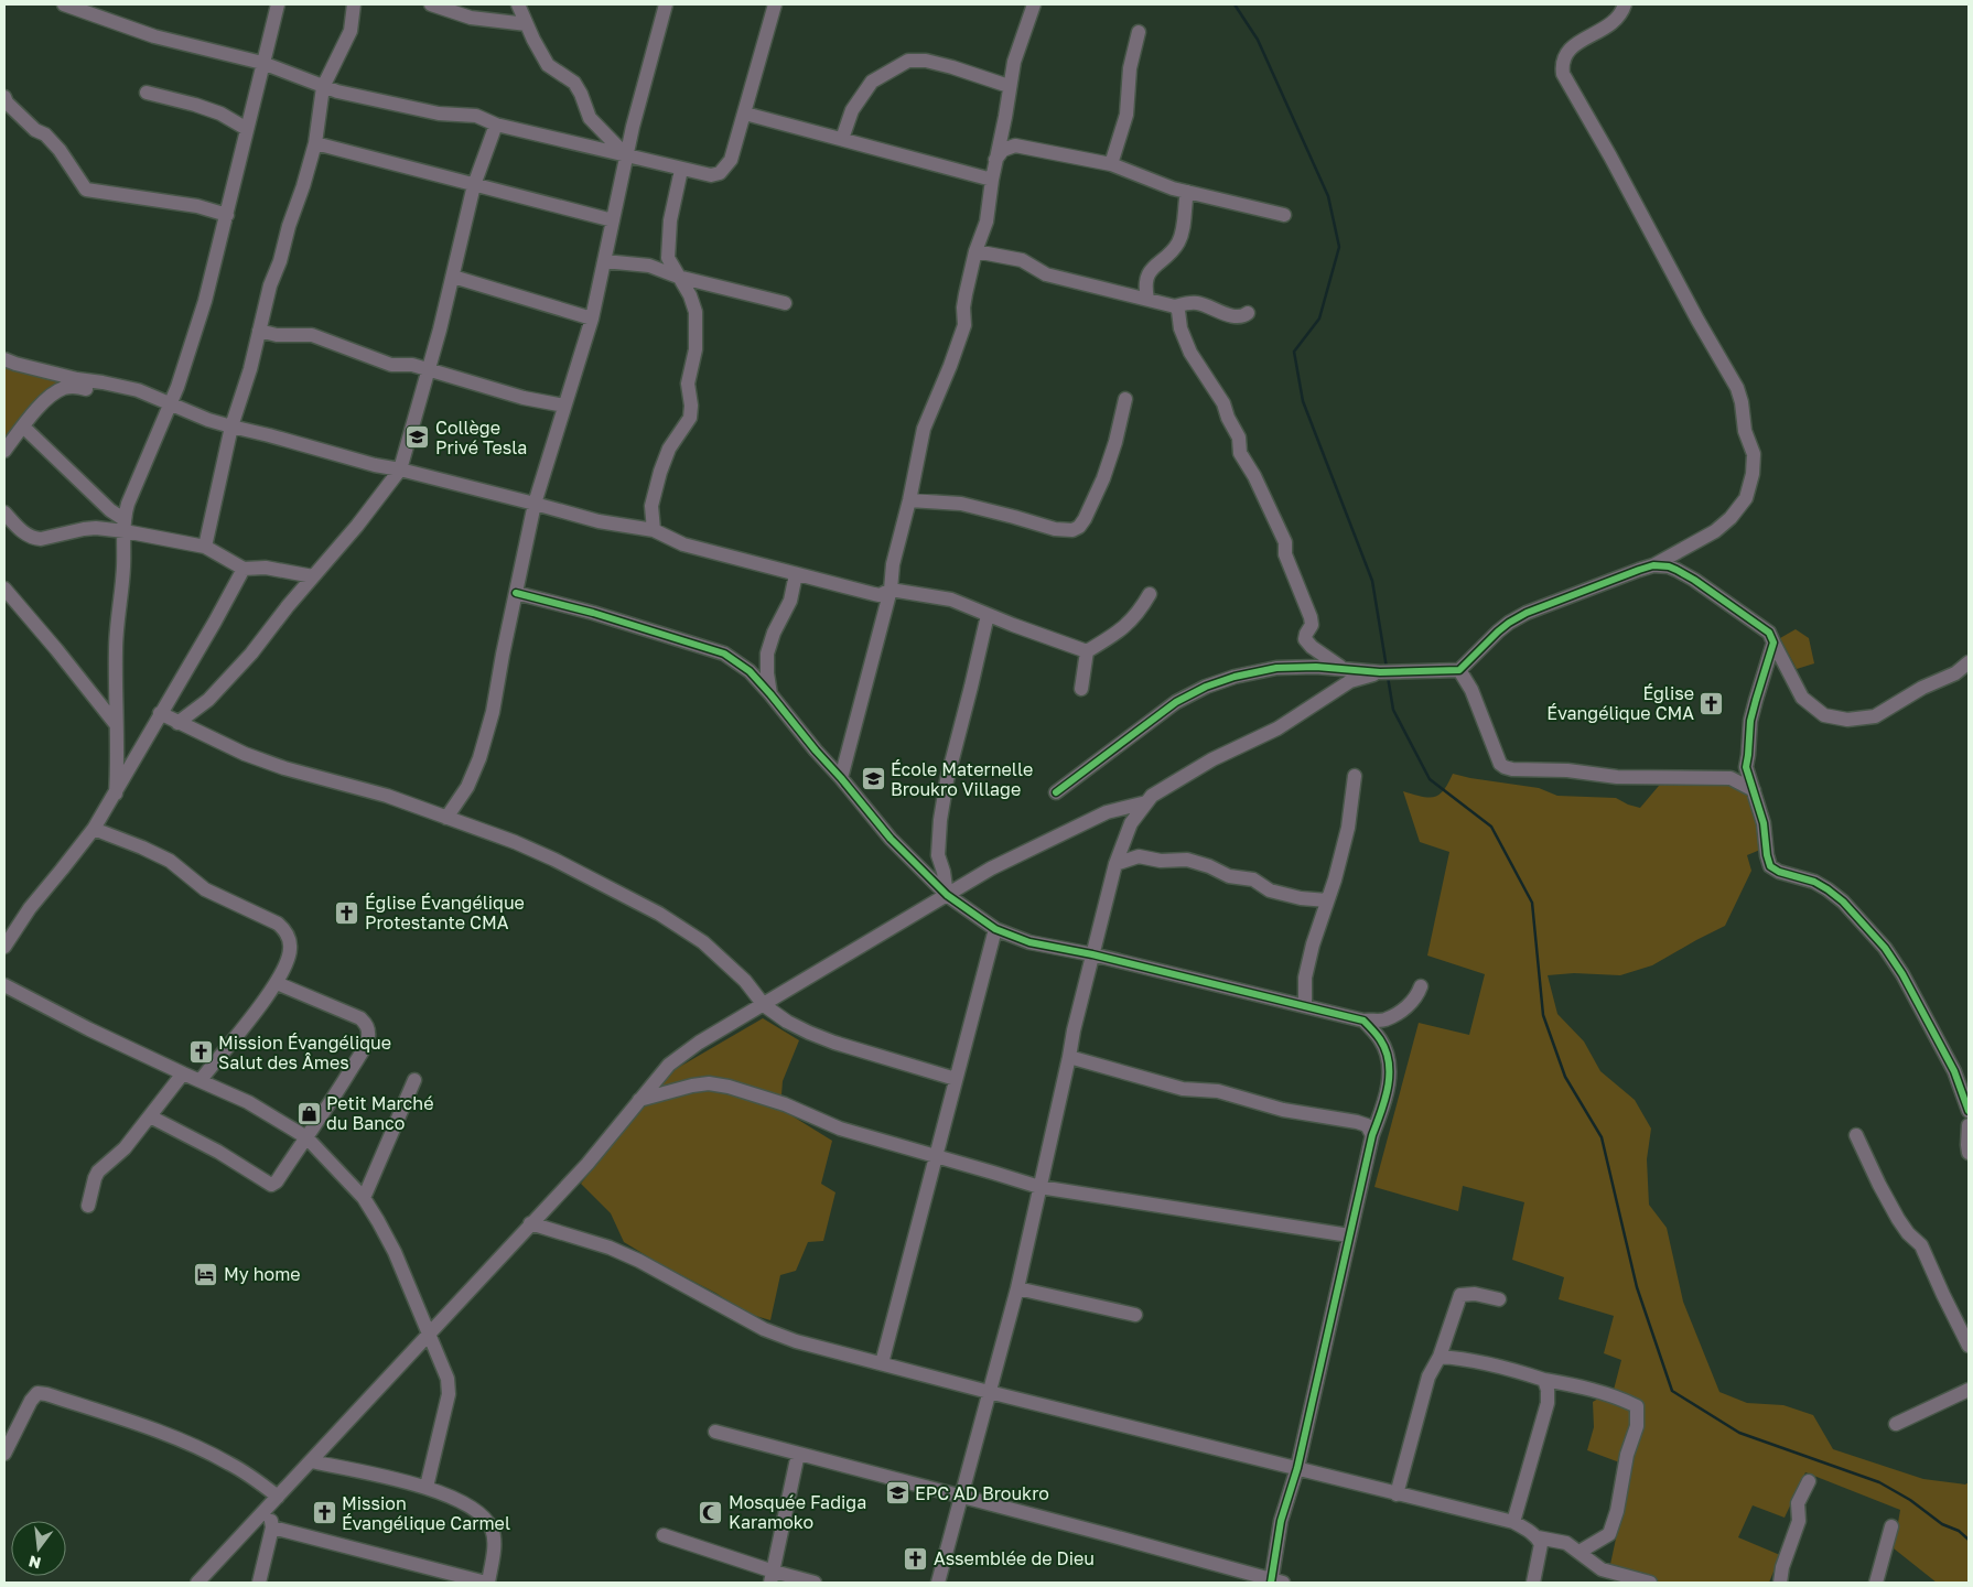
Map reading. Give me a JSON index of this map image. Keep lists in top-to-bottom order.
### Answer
{
  "places": {
    "school or university": ["Collège Privé Tesla", "École Maternelle Broukro Village", "EPC AD Broukro"],
    "church": [
      "Église Évangélique CMA",
      "Église Évangélique Protestante CMA",
      "Mission Évangélique Salut des Âmes",
      "Mission Évangélique Carmel",
      "Assemblée de Dieu"
    ],
    "shop": ["Petit Marché du Banco"],
    "hotel": ["My home"],
    "mosque": ["Mosquée Fadiga Karamoko"]
  },
  "north": "bottom"
}
